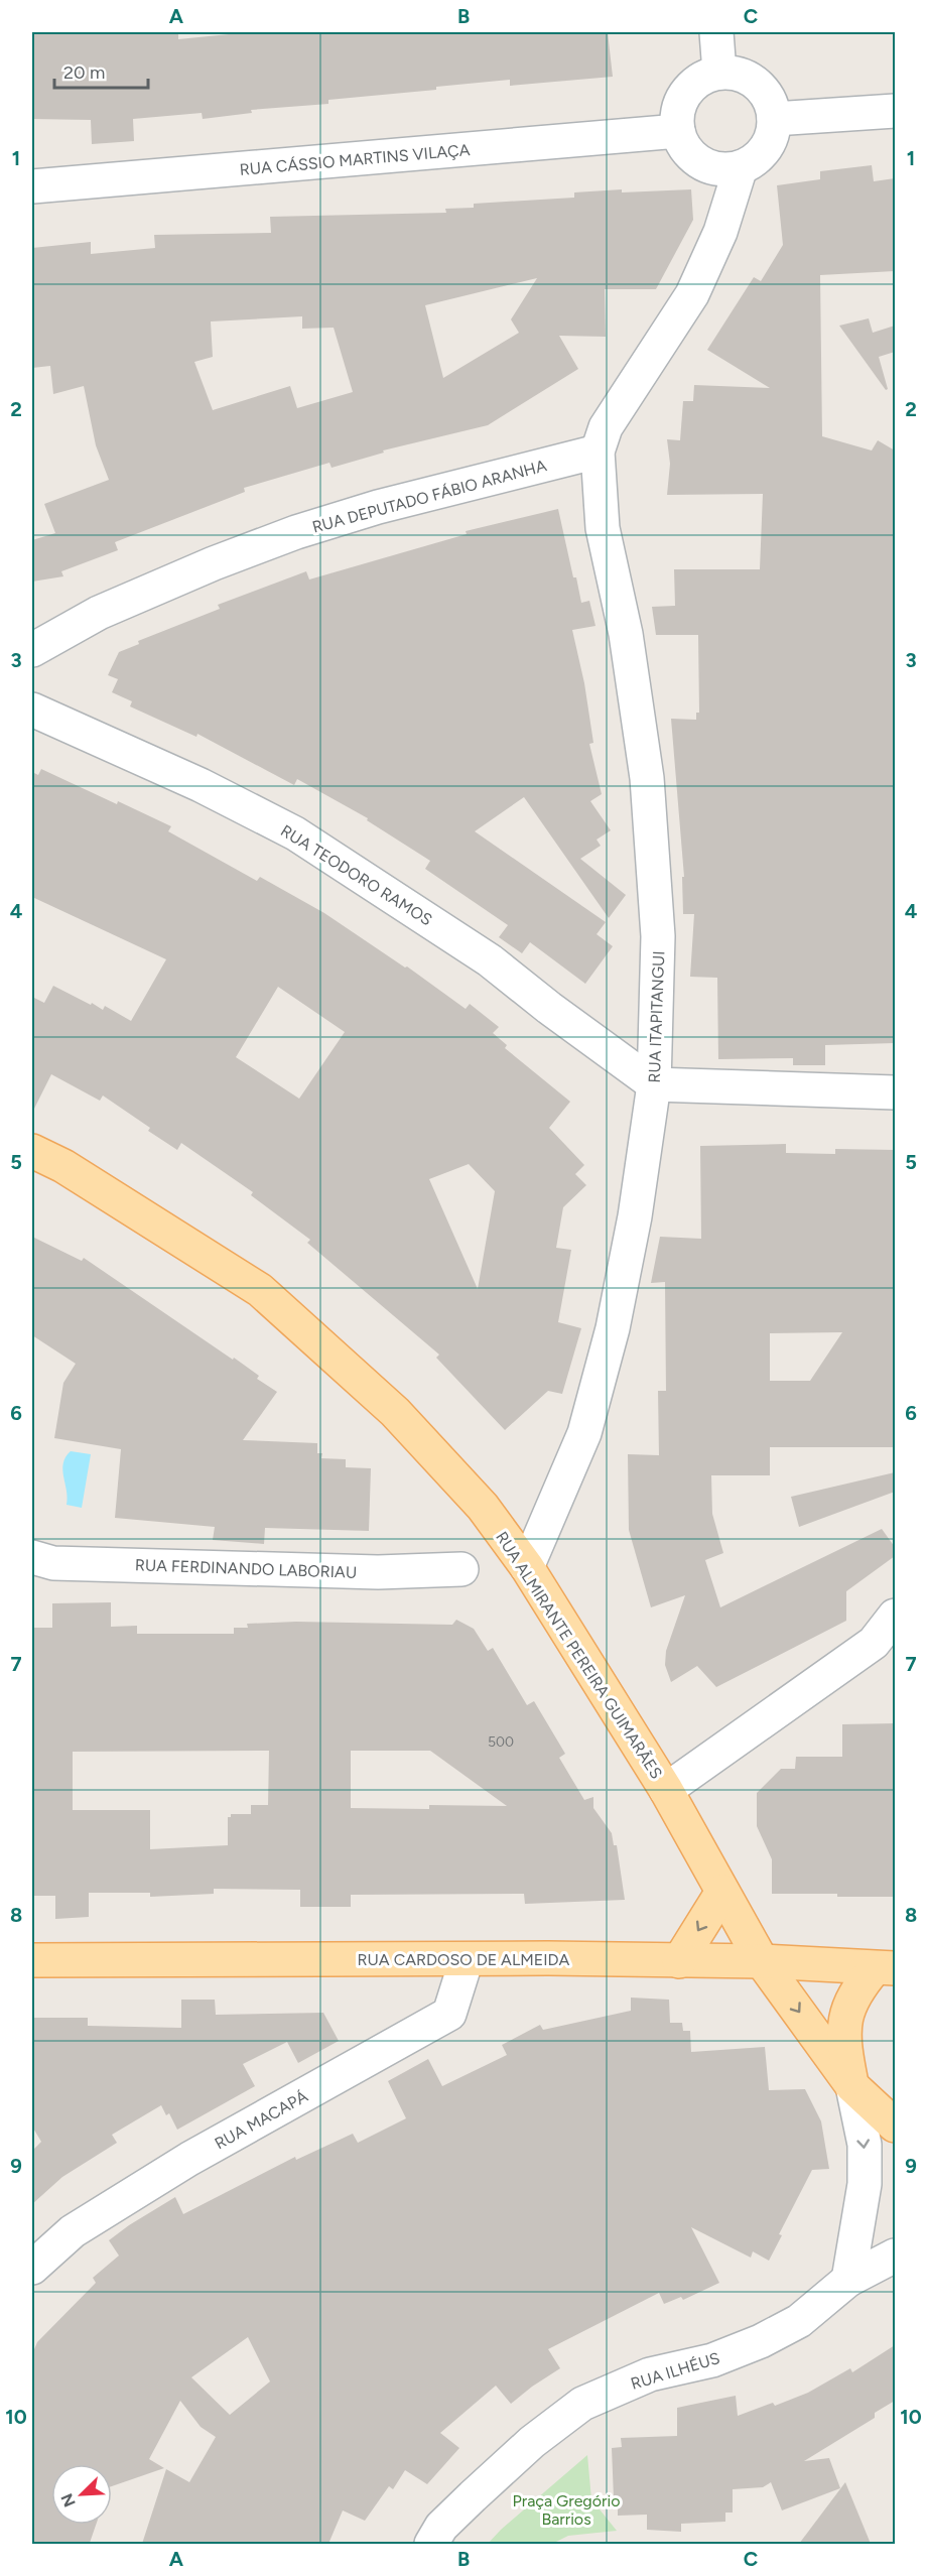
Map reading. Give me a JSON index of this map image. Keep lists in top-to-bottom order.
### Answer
{
  "streets": {
    "main road": ["RUA ALMIRANTE PEREIRA GUIMARÃES", "RUA CARDOSO DE ALMEIDA"],
    "street": [
      "RUA CÁSSIO MARTINS VILAÇA",
      "RUA DEPUTADO FÁBIO ARANHA",
      "RUA TEODORO RAMOS",
      "RUA ITAPITANGUI",
      "RUA FERDINANDO LABORIAU",
      "RUA MACAPÁ",
      "RUA ILHÉUS"
    ]
  },
  "crossings": [
    ["RUA DEPUTADO FÁBIO ARANHA", "RUA ITAPITANGUI"],
    ["RUA TEODORO RAMOS", "RUA ITAPITANGUI"],
    ["RUA ITAPITANGUI", "RUA ALMIRANTE PEREIRA GUIMARÃES"],
    ["RUA ALMIRANTE PEREIRA GUIMARÃES", "RUA CARDOSO DE ALMEIDA"],
    ["RUA CARDOSO DE ALMEIDA", "RUA MACAPÁ"]
  ],
  "parks": ["Praça Gregório Barrios"],
  "house_numbers": ["500"],
  "scale_bar": "20 m",
  "north": "bottom left",
  "grid": {
    "columns": ["A", "B", "C"],
    "rows": [
      "1",
      "2",
      "3",
      "4",
      "5",
      "6",
      "7",
      "8",
      "9",
      "10"
    ]
  }
}
